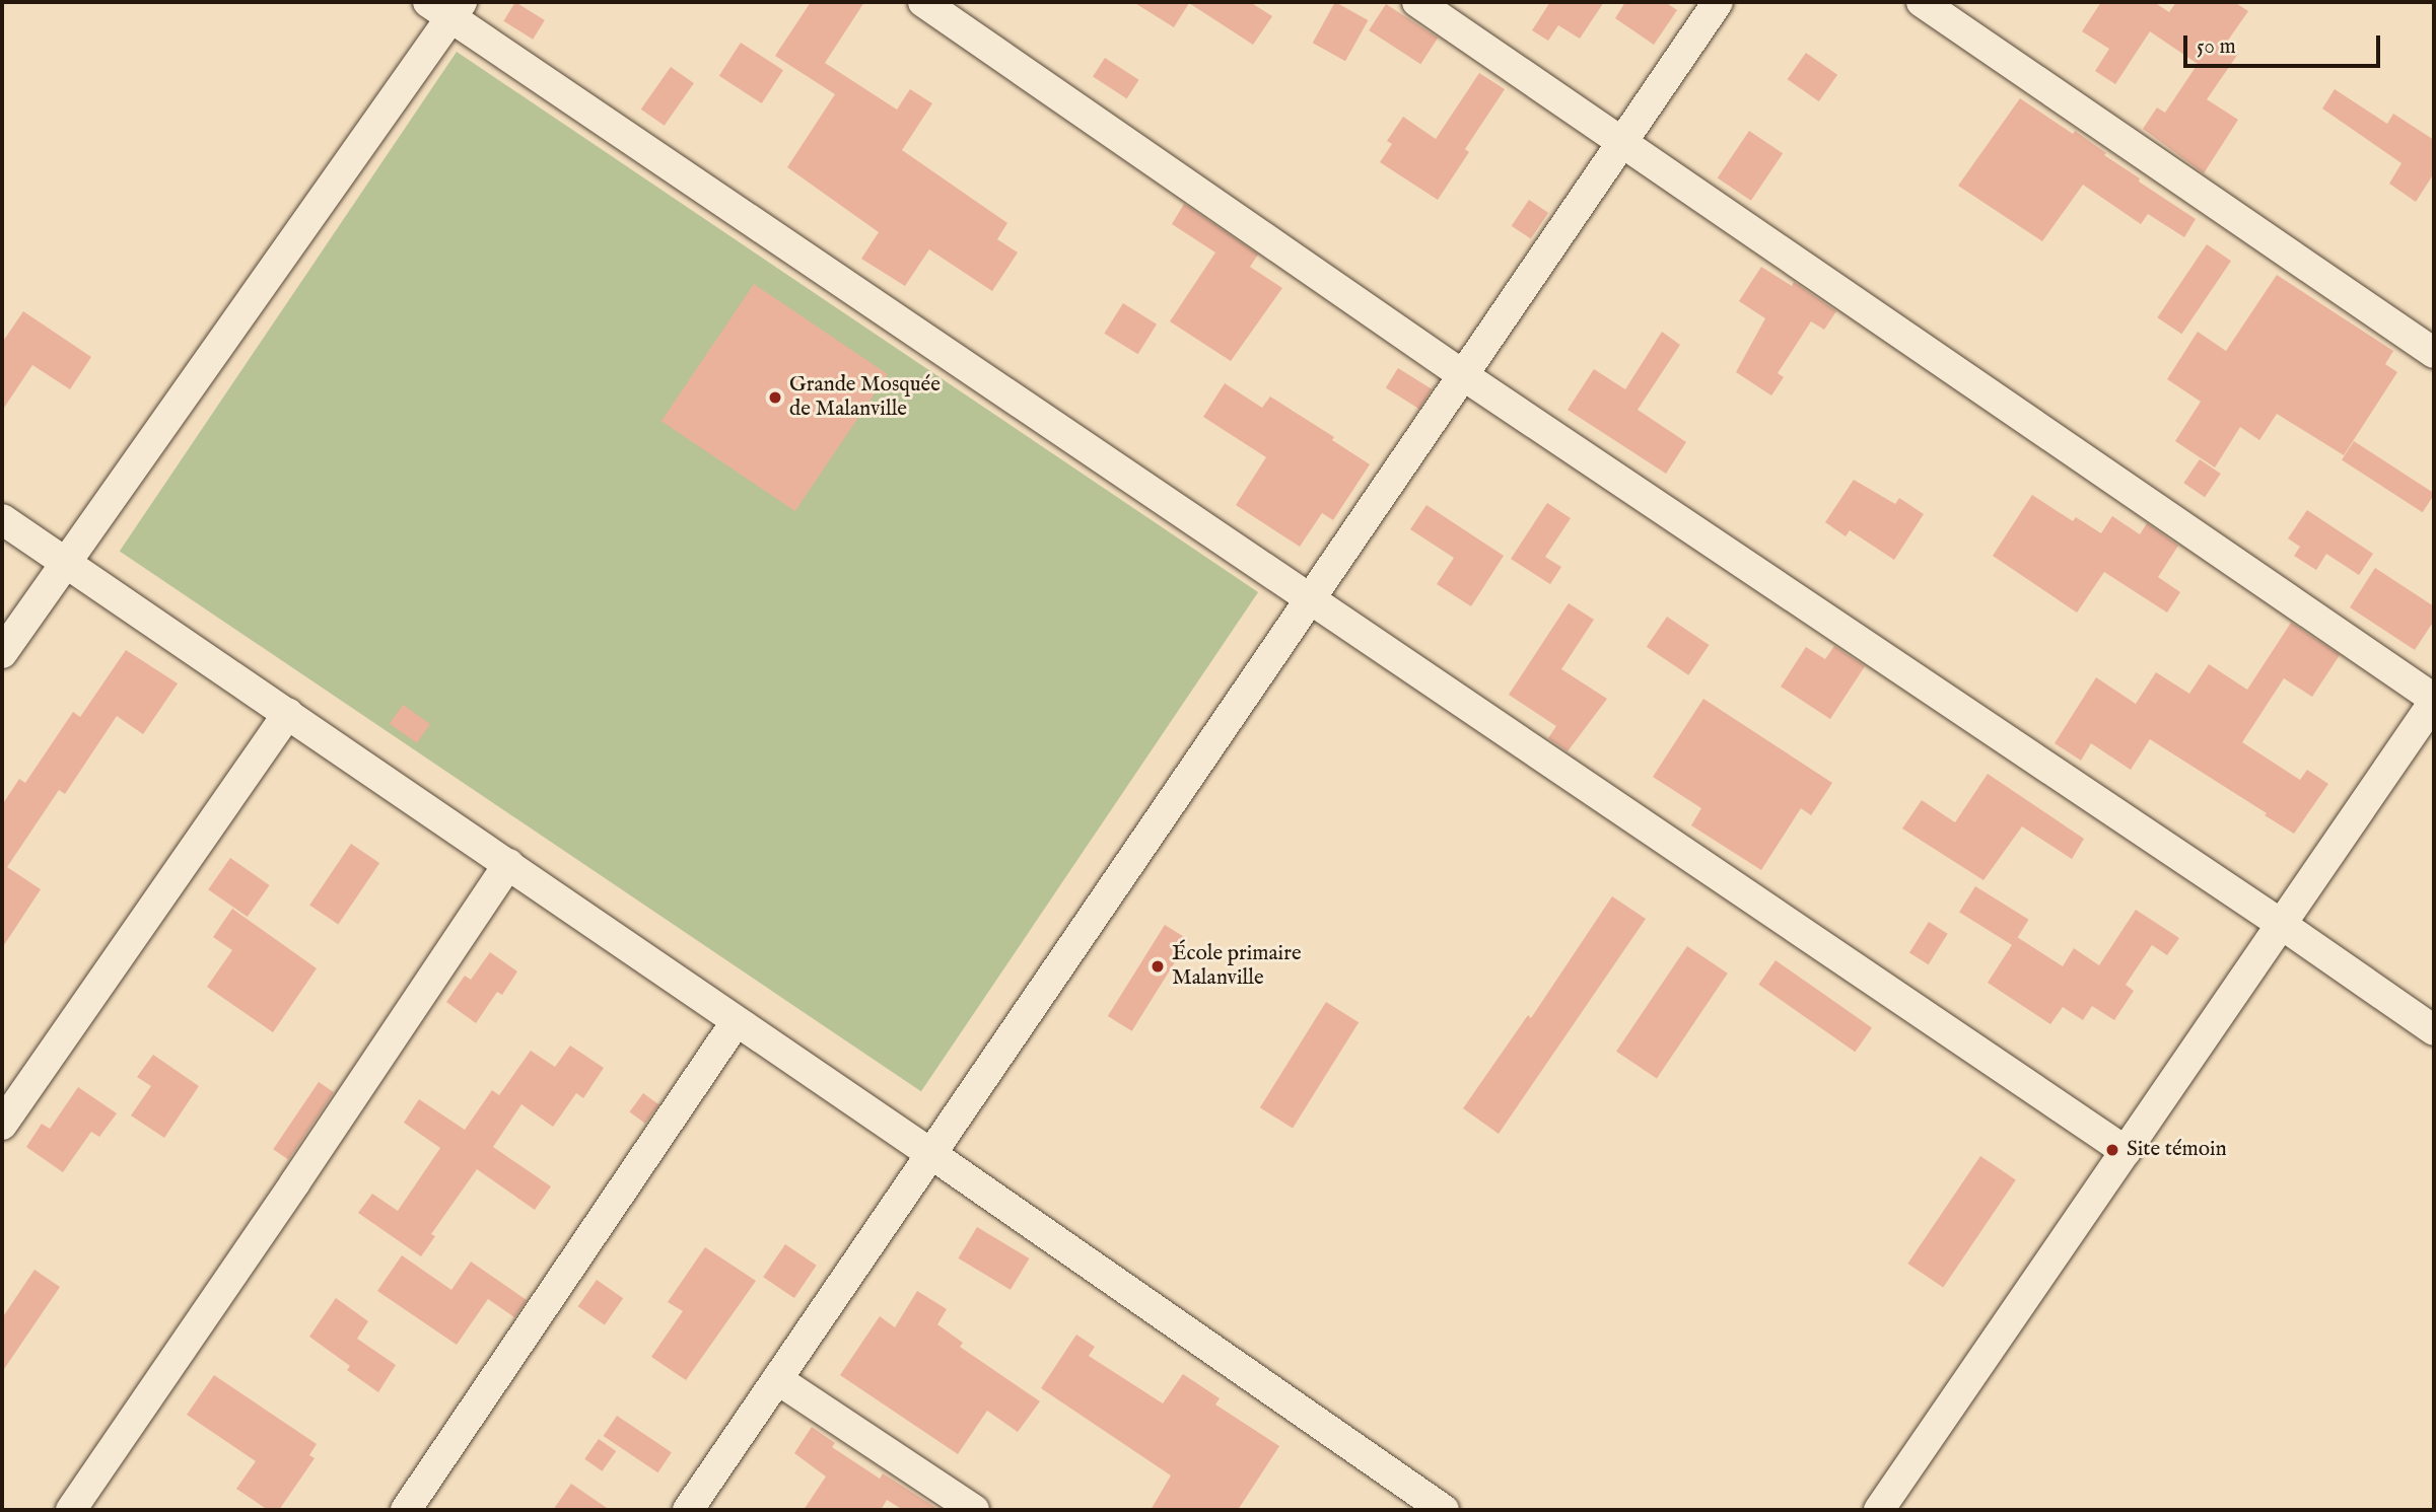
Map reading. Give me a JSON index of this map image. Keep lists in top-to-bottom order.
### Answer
{
  "places": ["Grande Mosquée de Malanville", "École primaire Malanville", "Site témoin"],
  "scale_bar": "50 m"
}
